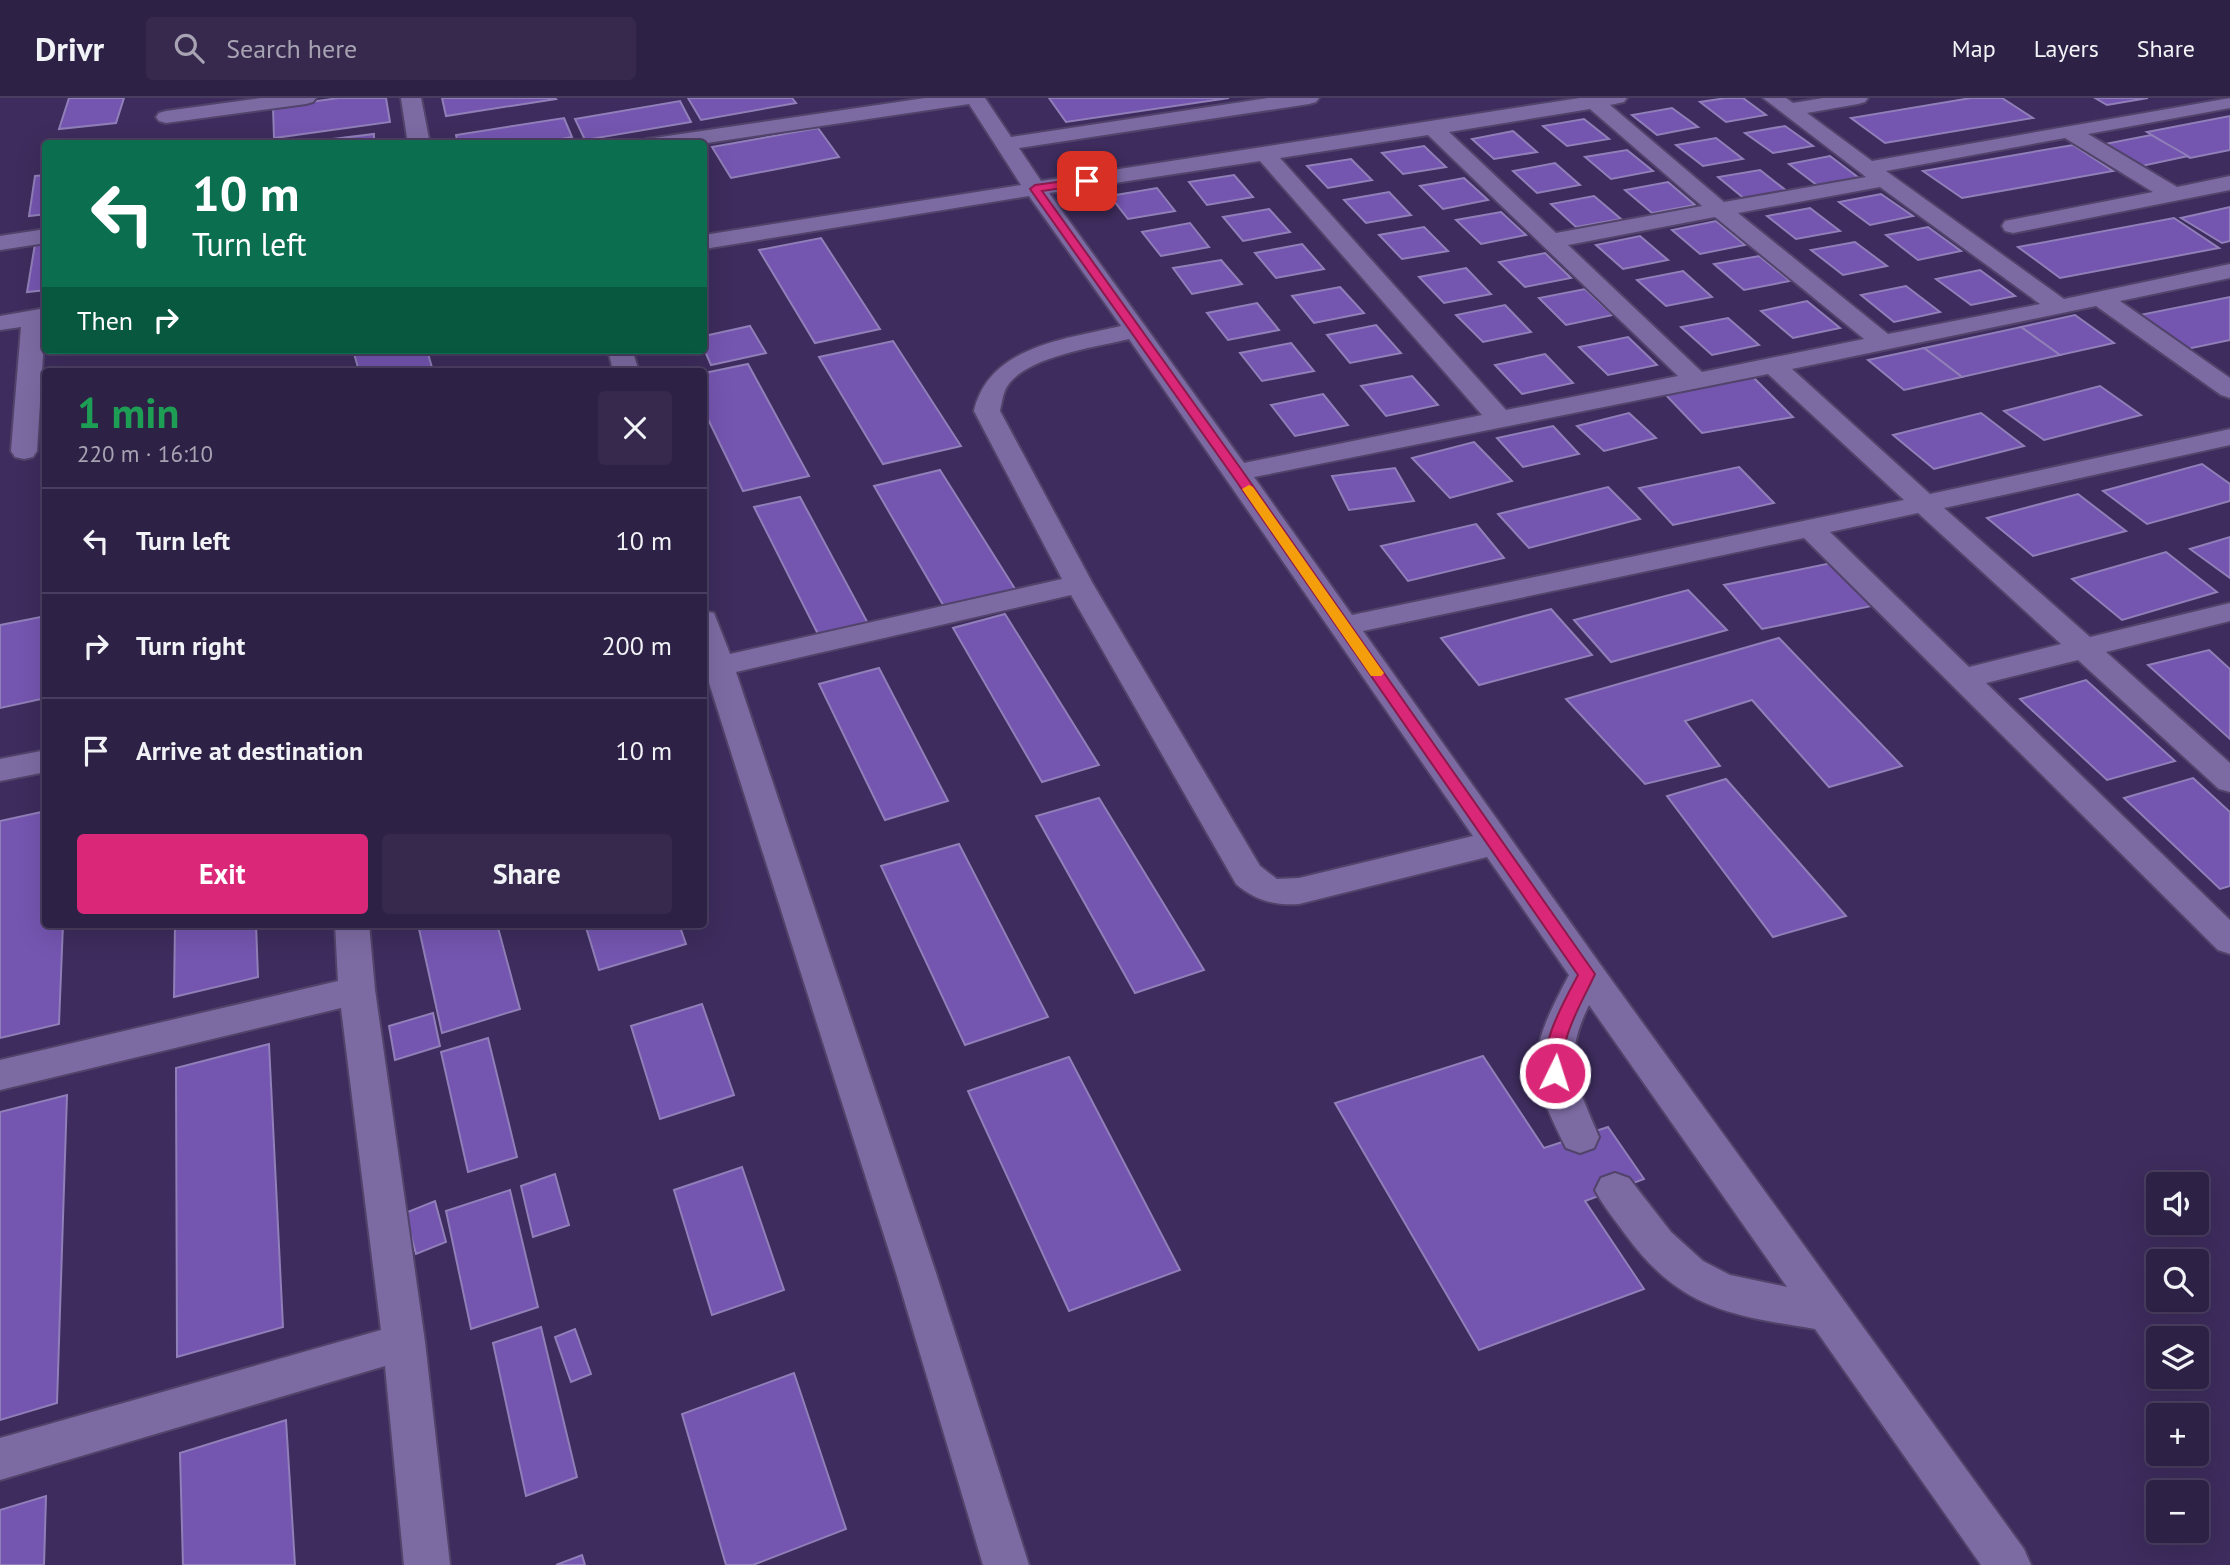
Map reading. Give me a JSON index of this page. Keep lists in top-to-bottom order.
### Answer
{
  "page": {
    "header": "Drivr",
    "search": "Search here",
    "nav": ["Map", "Layers", "Share"],
    "turn": ["10 m", "Turn left"],
    "then": "Then",
    "heading": ["1 min", "220 m · 16:10"],
    "list": [
      {
        "name": "Turn left",
        "value": "10 m"
      },
      {
        "name": "Turn right",
        "value": "200 m"
      },
      {
        "name": "Arrive at destination",
        "value": "10 m"
      }
    ],
    "buttons": ["Exit", "Share"],
    "map_buttons": ["+", "−"]
  }
}
